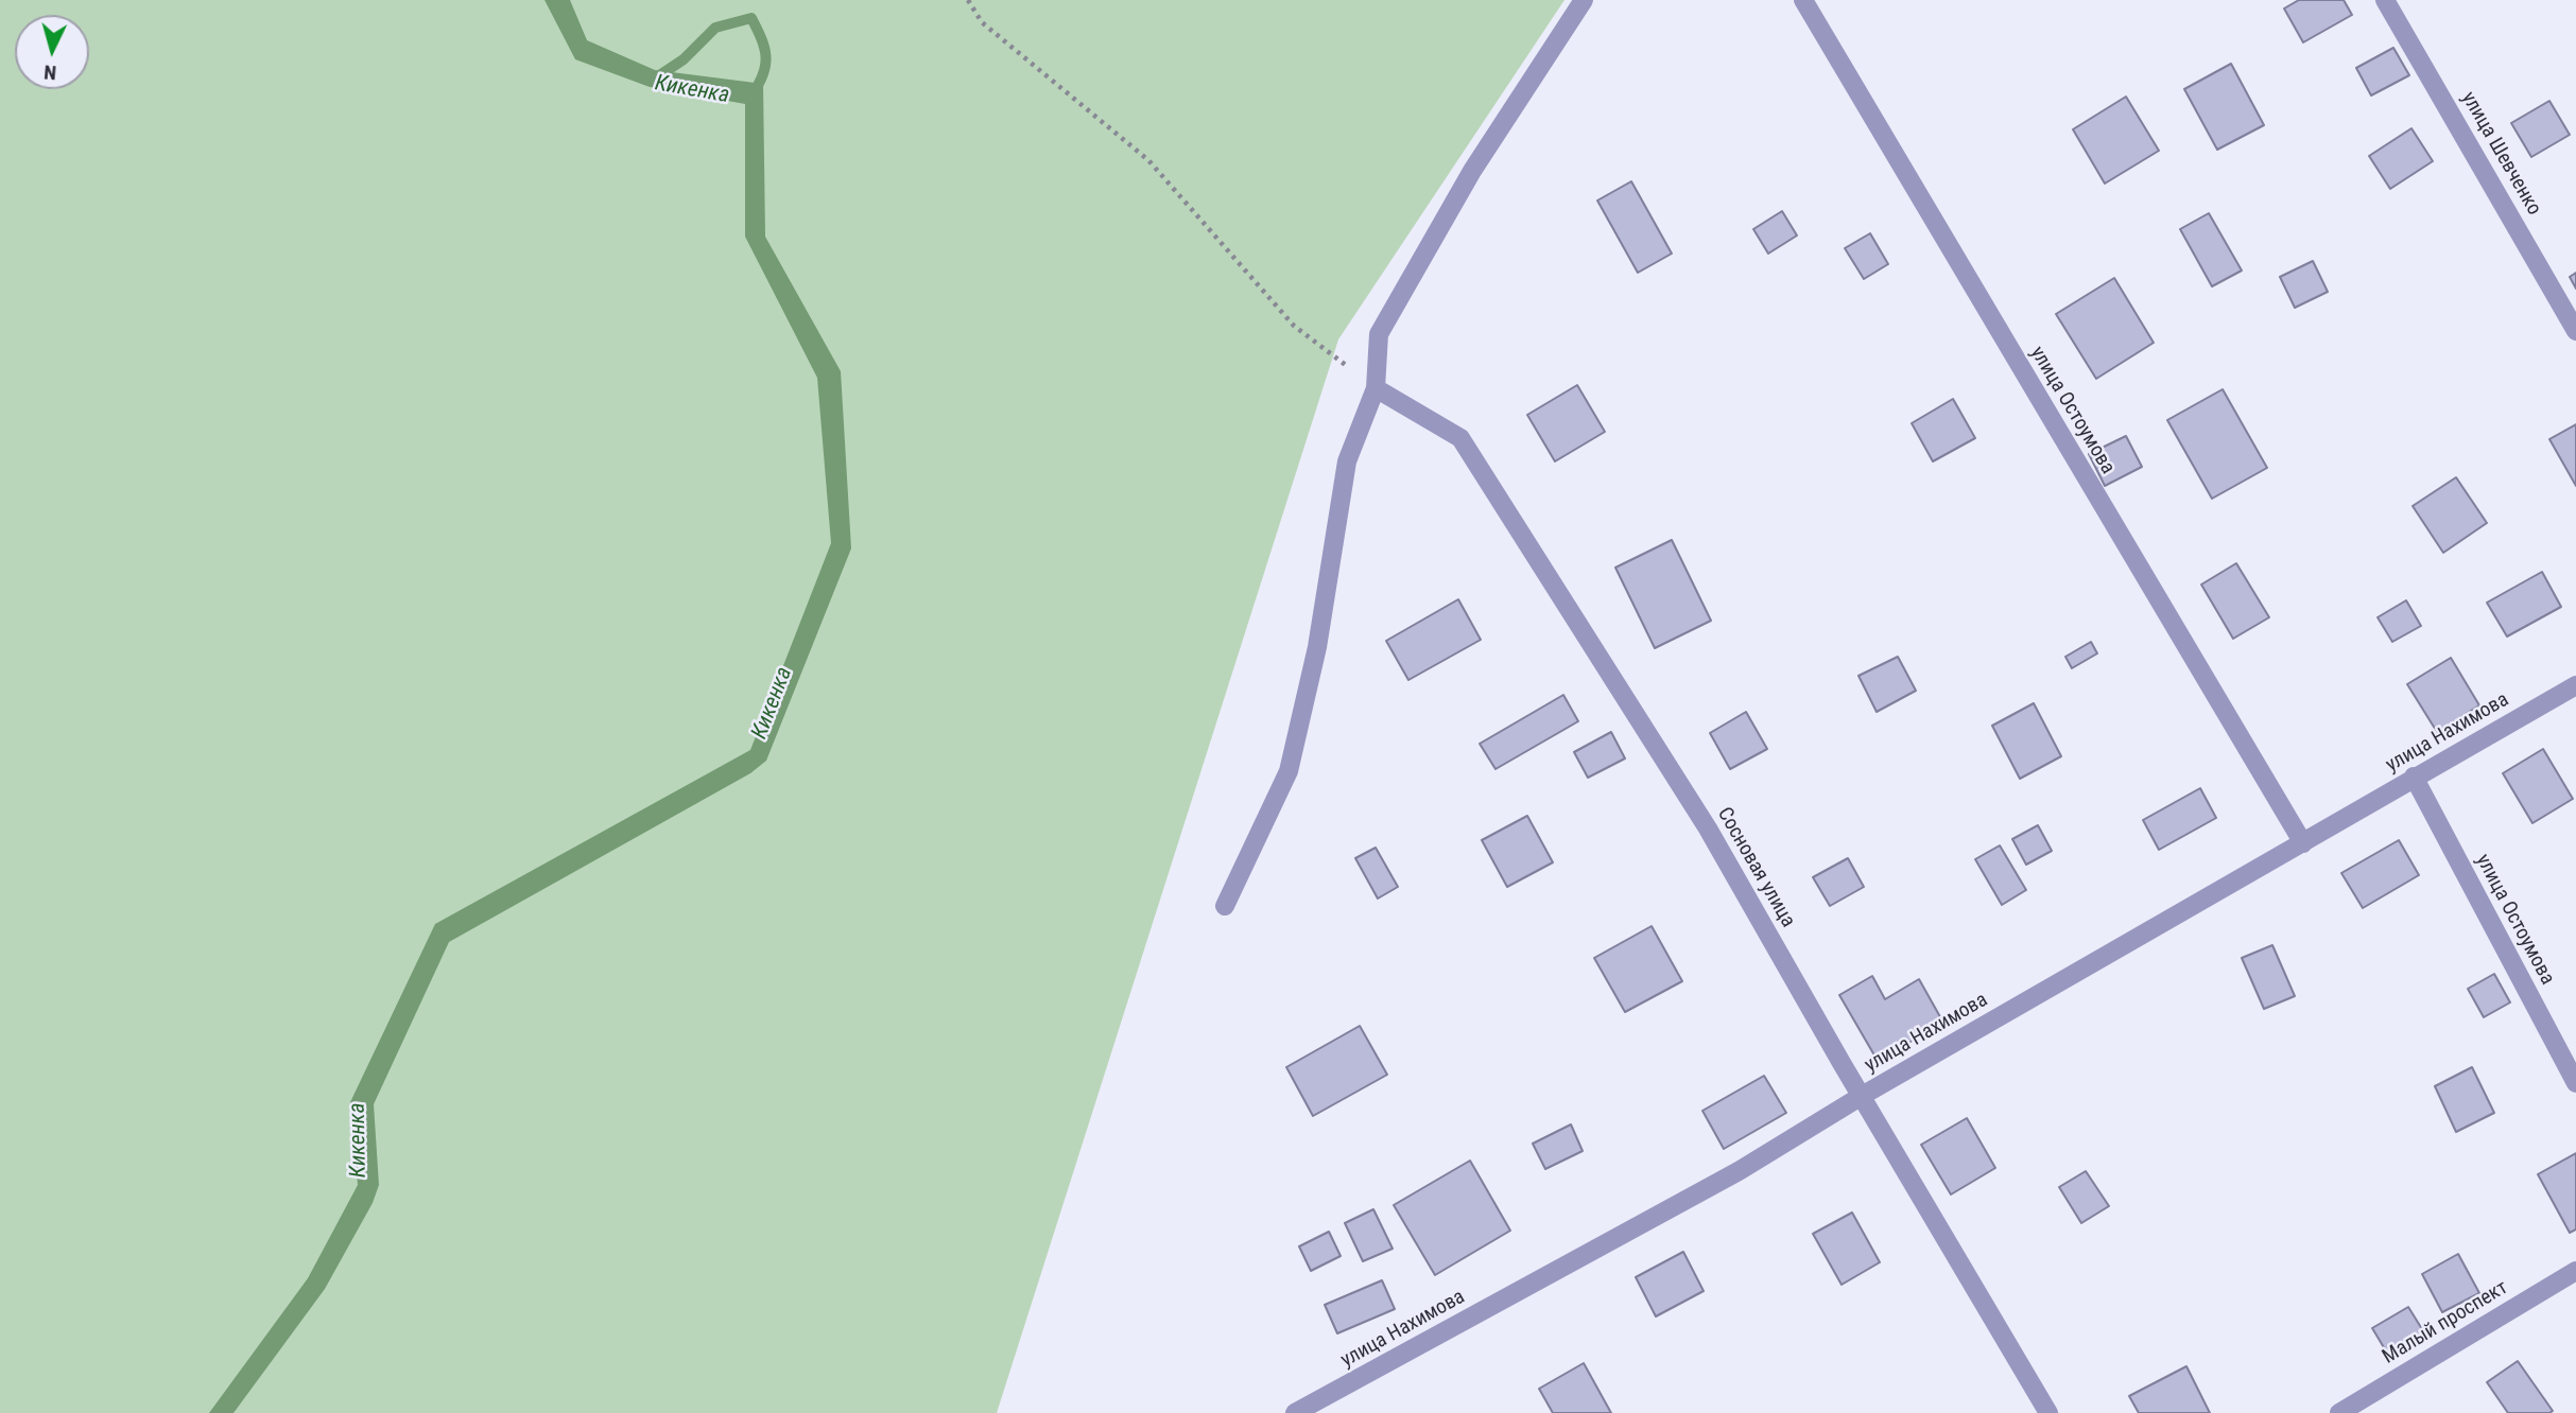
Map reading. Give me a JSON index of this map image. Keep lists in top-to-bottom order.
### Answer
{
  "streets": {
    "street": [
      "улица Шевченко",
      "улица Остоумова",
      "улица Нахимова",
      "Сосновая улица",
      "Малый проспект"
    ]
  },
  "crossings": [
    ["улица Остоумова", "улица Нахимова"],
    ["улица Нахимова", "Сосновая улица"]
  ],
  "water": ["Кикенка"],
  "north": "bottom"
}
